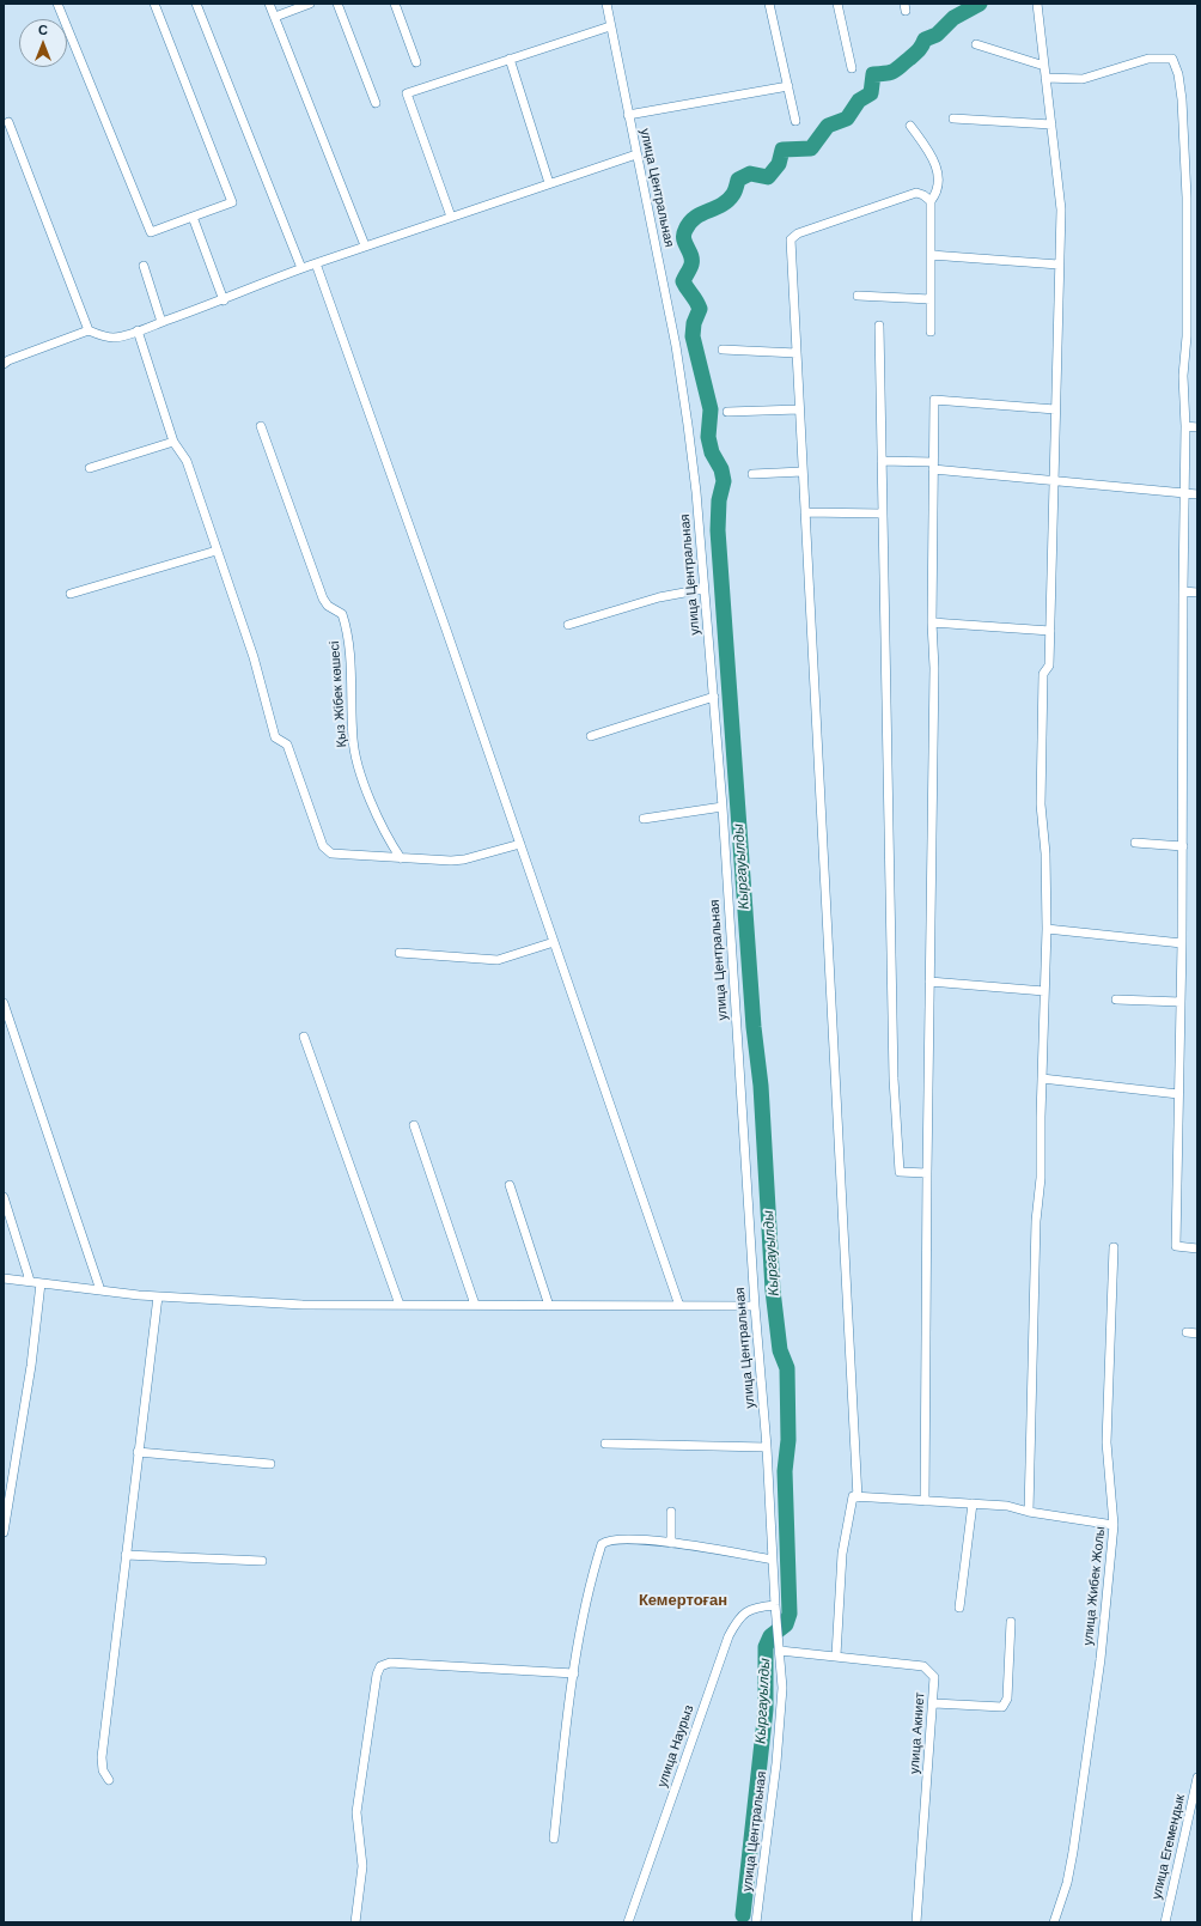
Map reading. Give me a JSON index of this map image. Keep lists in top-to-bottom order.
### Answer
{
  "streets": {
    "street": [
      "улица Центральная",
      "Қыз Жібек көшесі",
      "улица Жибек Жолы",
      "улица Акниет",
      "улица Наурыз",
      "улица Егемендык"
    ]
  },
  "crossings": [
    ["улица Центральная", "улица Акниет"],
    ["улица Центральная", "улица Наурыз"]
  ],
  "districts": ["Кемертоған"],
  "water": ["Кыргауылды"],
  "north": "top"
}
